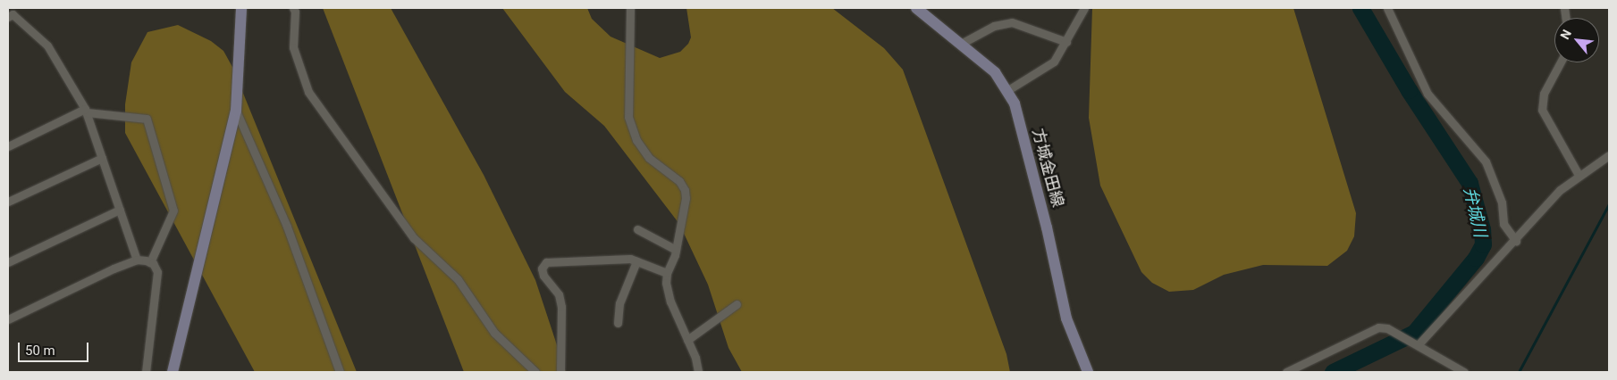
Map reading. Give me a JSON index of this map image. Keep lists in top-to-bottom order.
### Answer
{
  "streets": {
    "main road": ["方城金田線"]
  },
  "water": ["弁城川"],
  "scale_bar": "50 m",
  "north": "top left"
}
